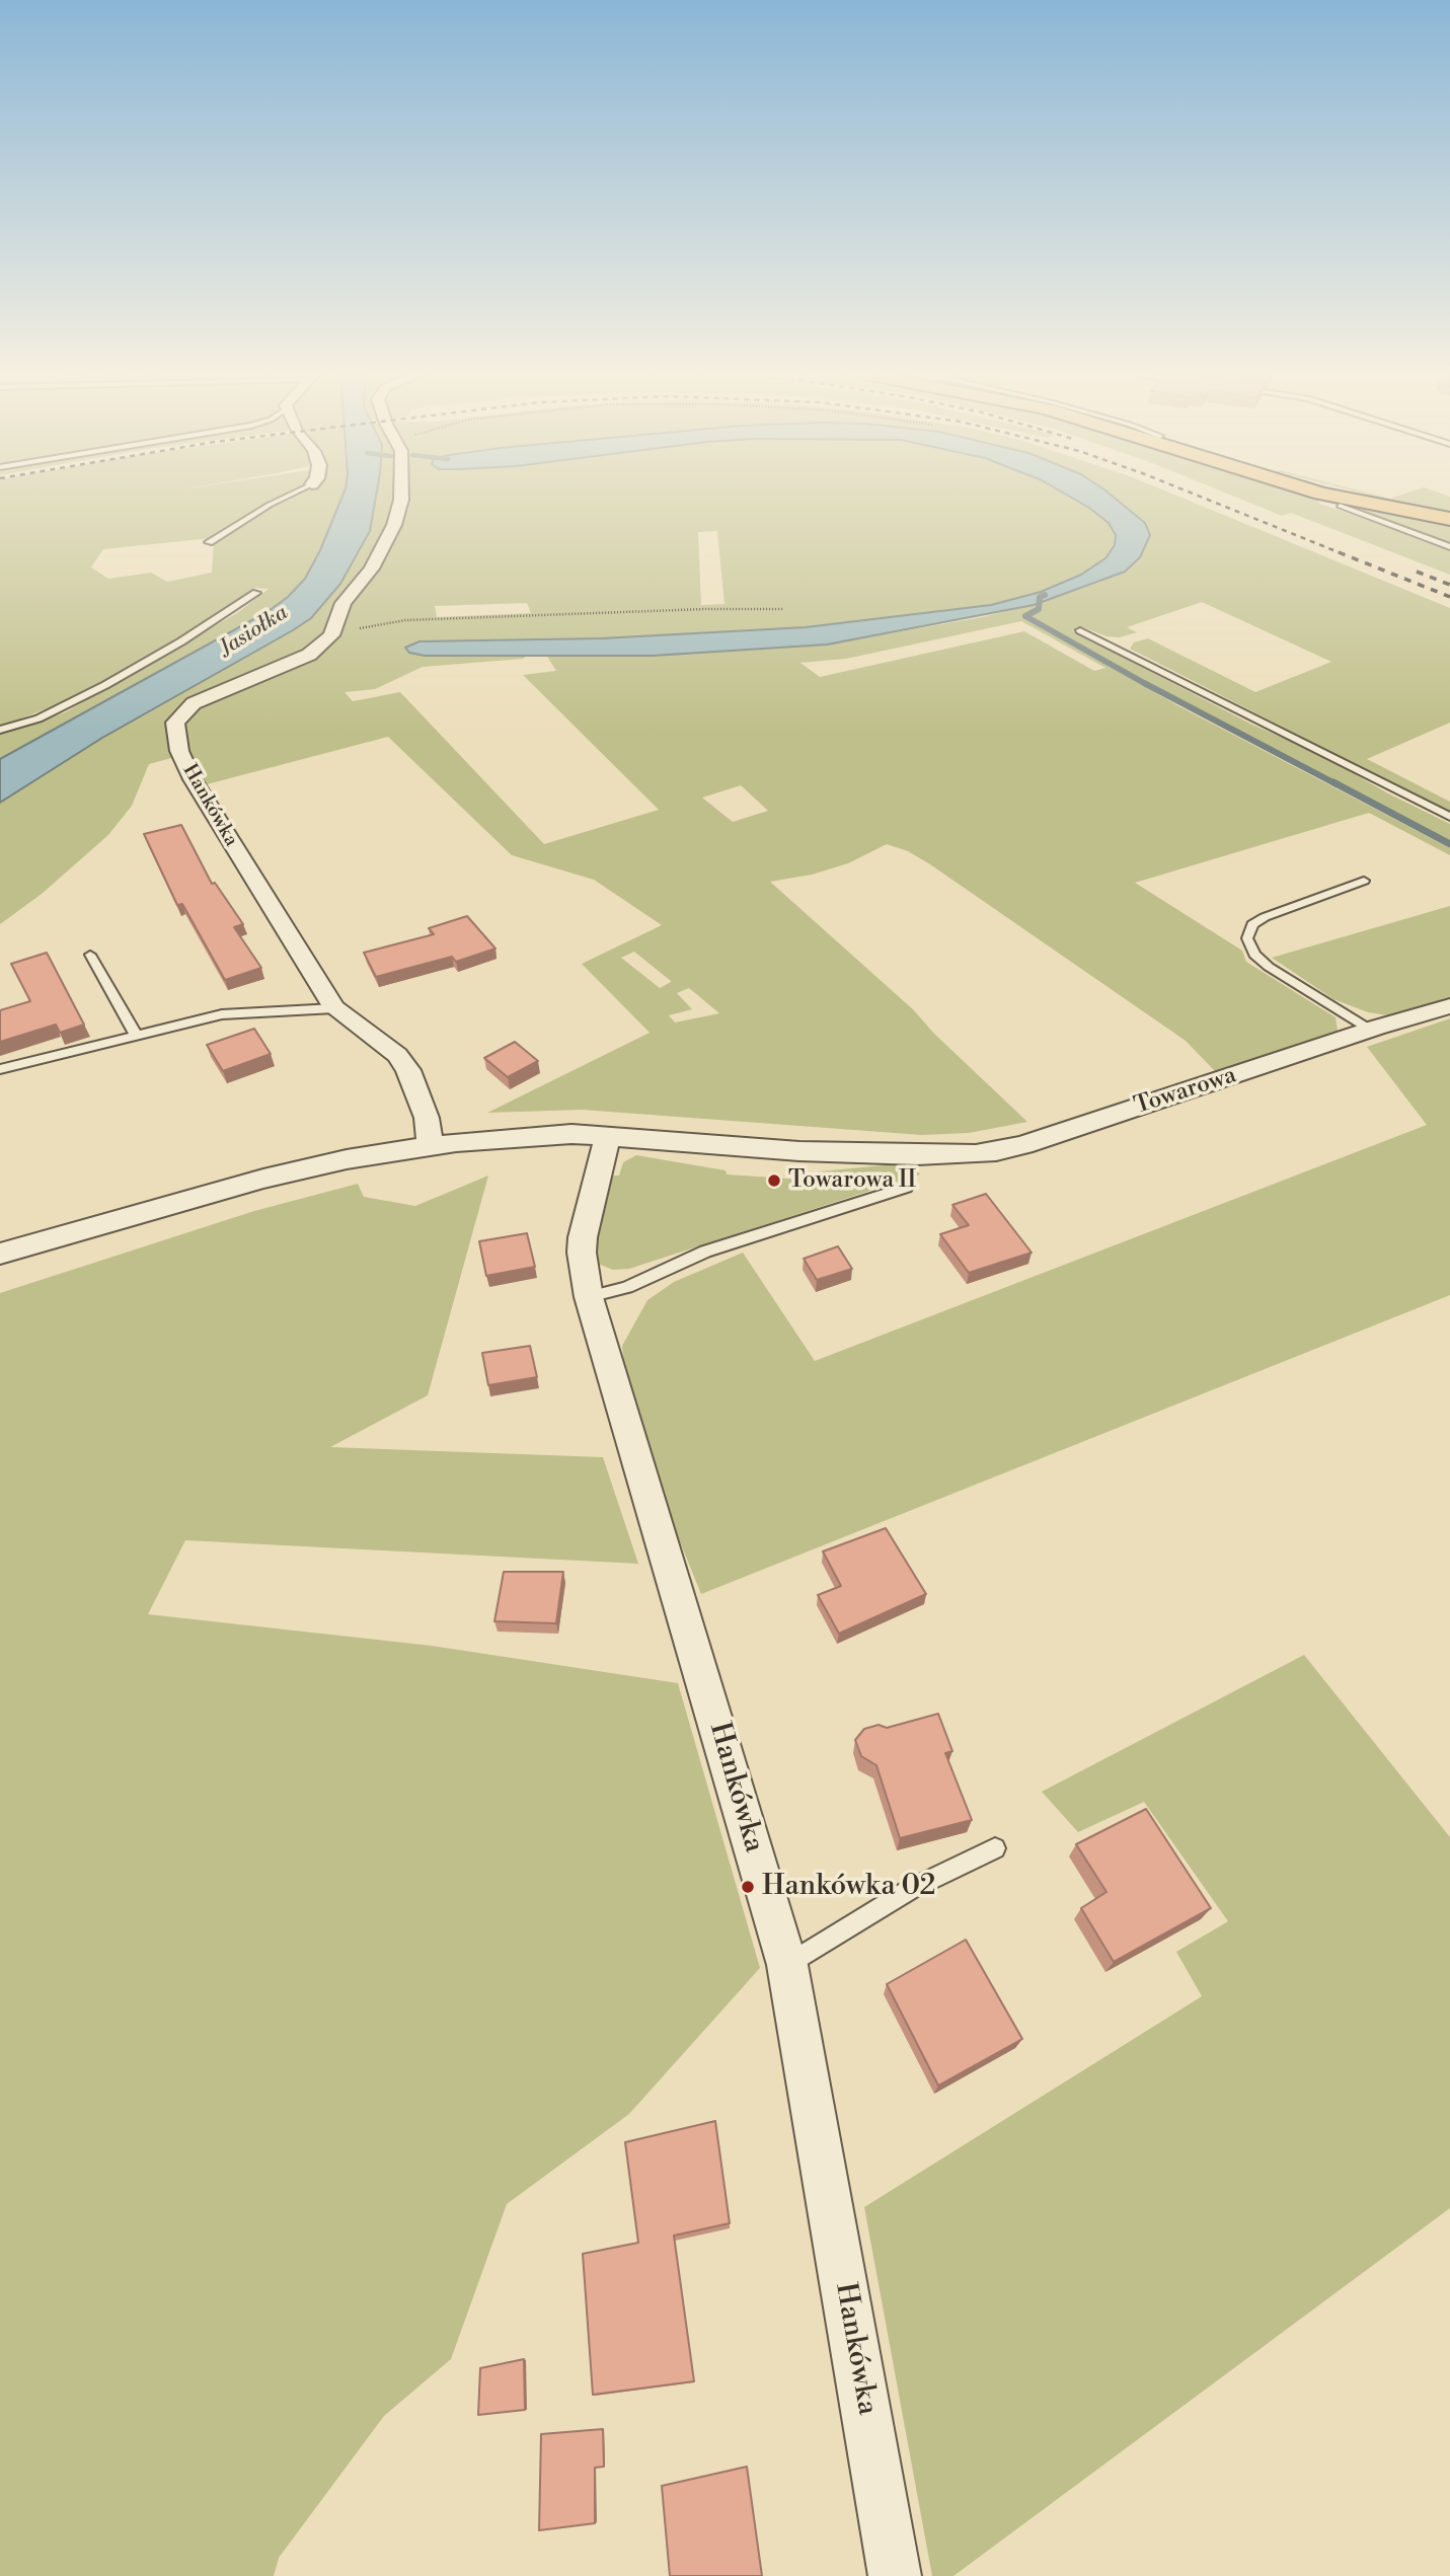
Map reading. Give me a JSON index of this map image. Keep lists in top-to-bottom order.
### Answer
{
  "streets": {
    "street": ["Hankówka", "Towarowa"]
  },
  "crossings": [
    ["Hankówka", "Towarowa"]
  ],
  "water": ["Jasiołka"],
  "places": ["Towarowa II", "Hankówka 02"]
}
